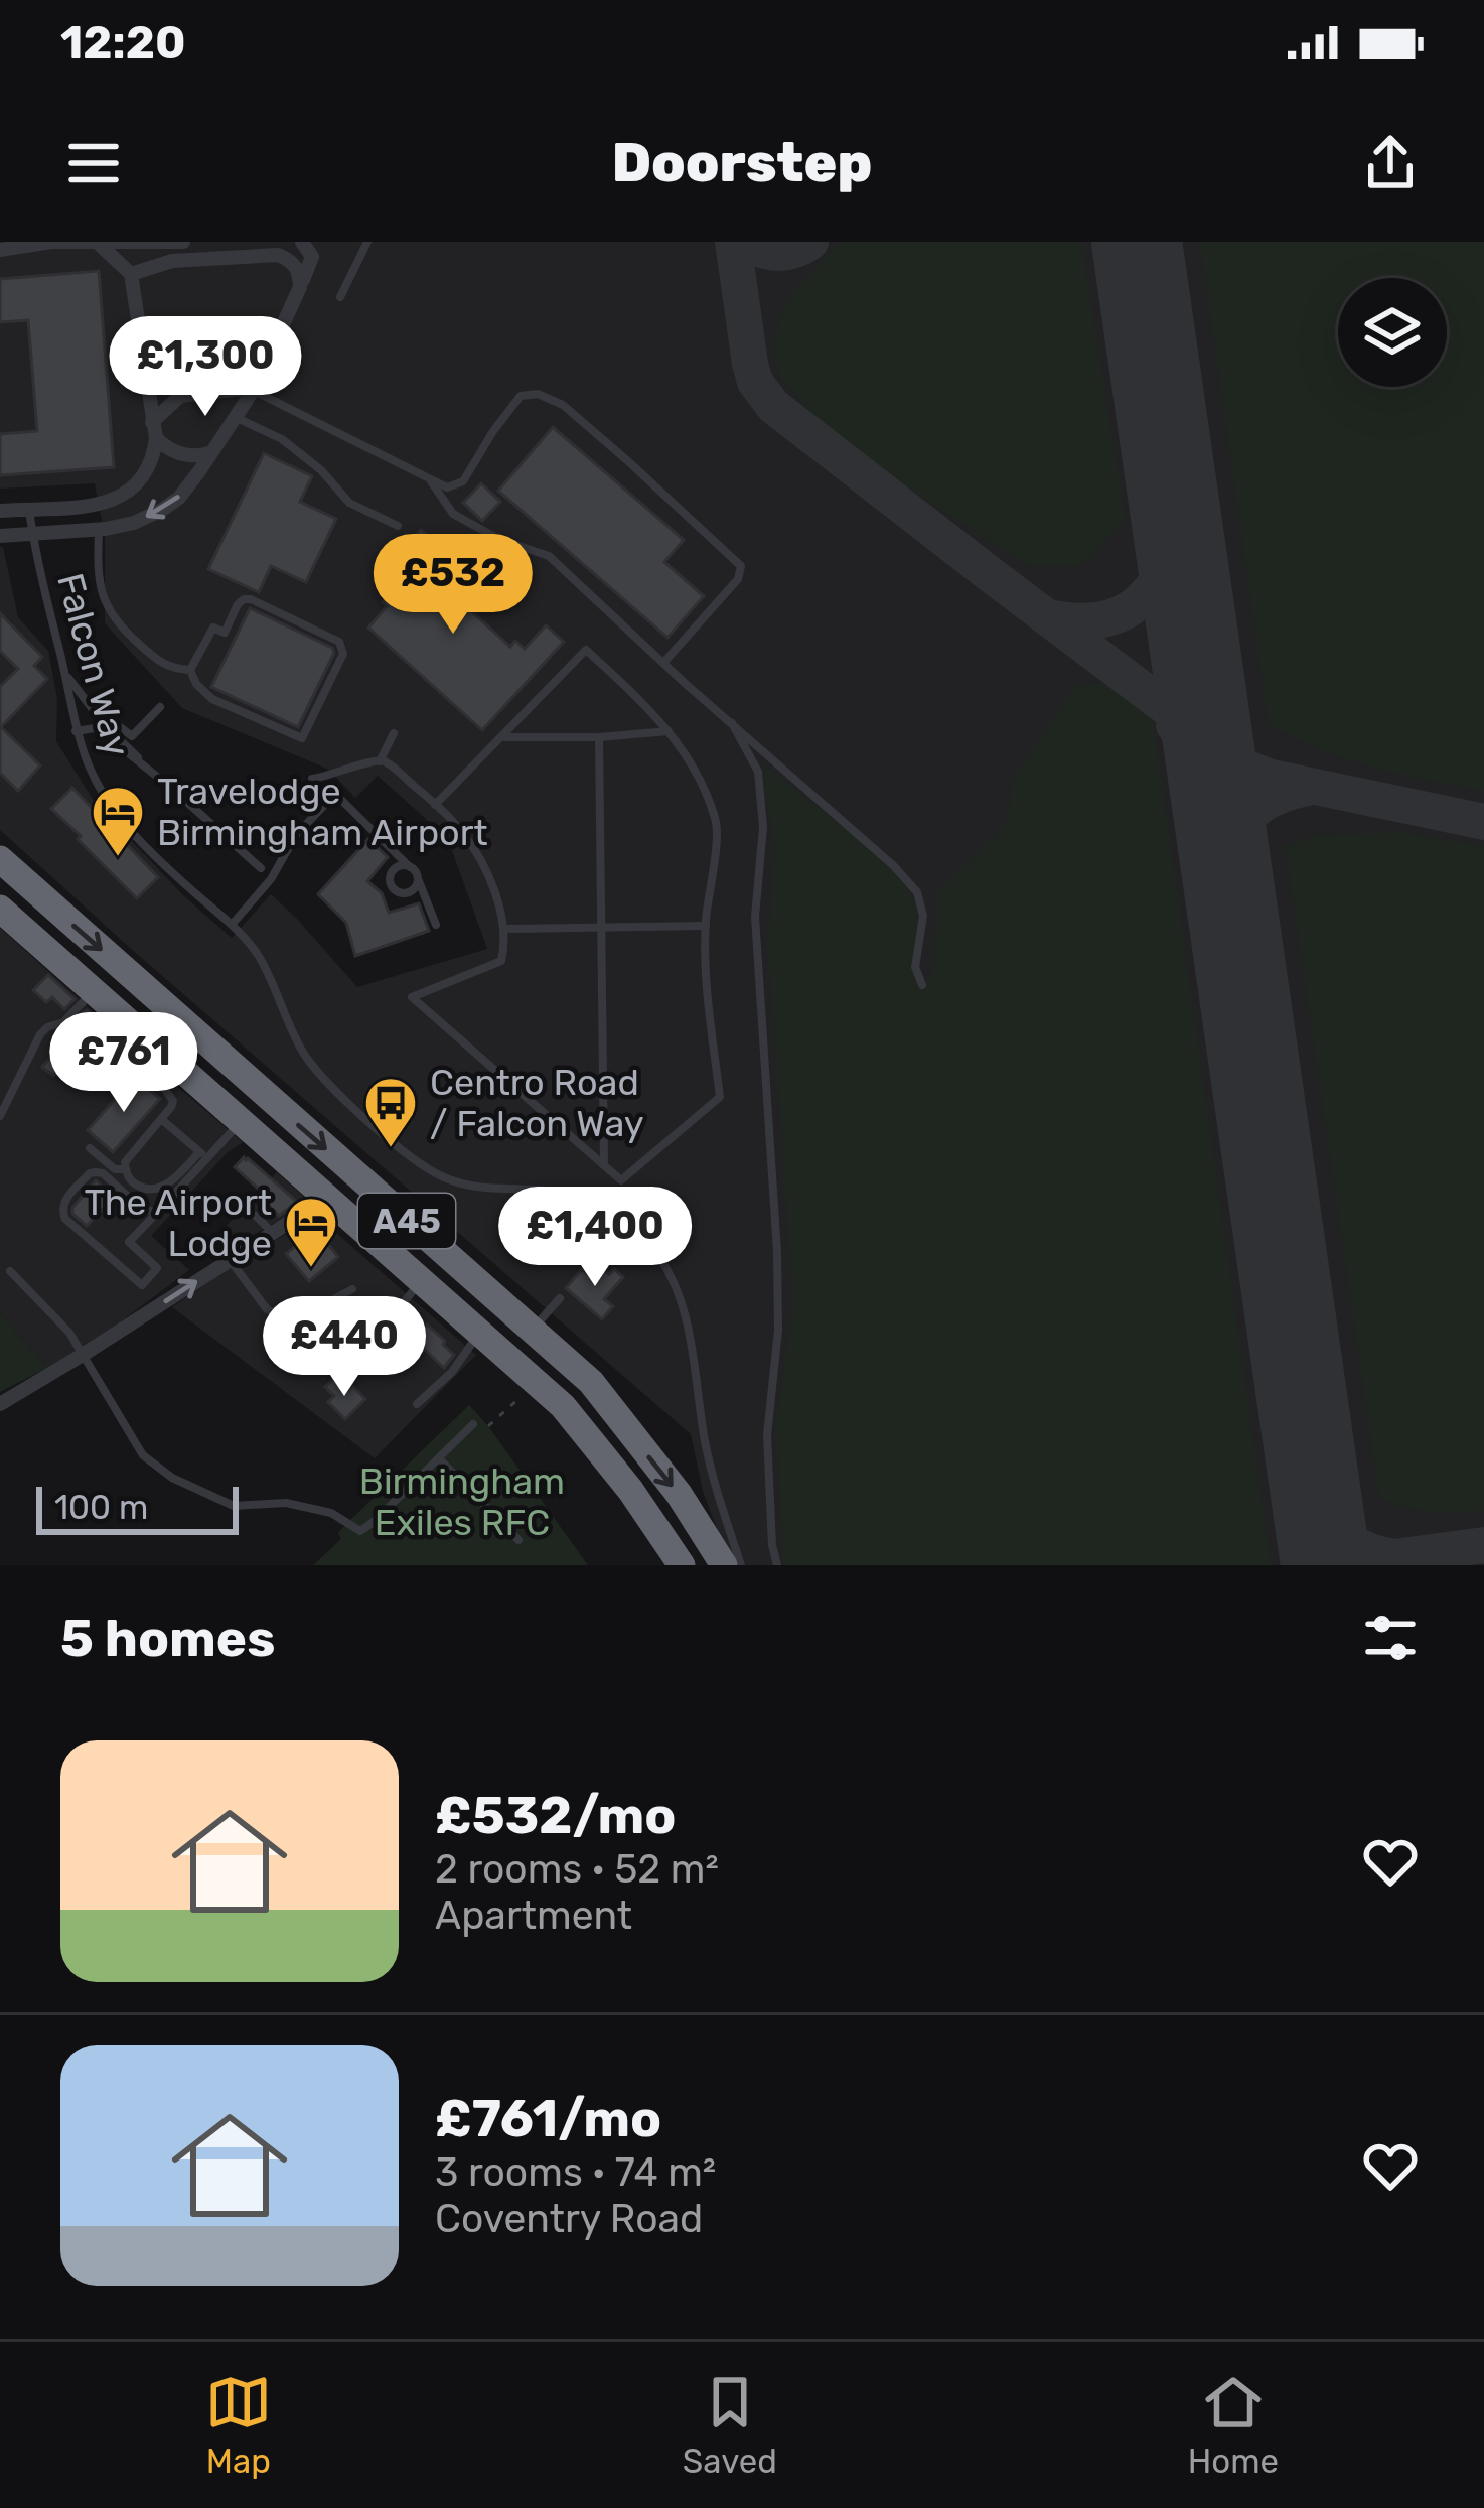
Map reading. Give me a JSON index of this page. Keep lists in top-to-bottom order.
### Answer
{
  "streets": {
    "highway": ["A45"],
    "lane": ["Falcon Way"]
  },
  "parks": ["Birmingham Exiles RFC"],
  "places": {
    "hotel": ["Travelodge Birmingham Airport", "The Airport Lodge"],
    "bus stop": ["Centro Road / Falcon Way"]
  },
  "scale_bar": "100 m",
  "page": {
    "status": "12:20",
    "header": "Doorstep",
    "price": [
      "£1,300",
      "£532",
      "£761",
      "£1,400",
      "£440"
    ],
    "scale": "100 m",
    "heading": "5 homes",
    "list": [
      {
        "name": "£532/mo",
        "note": "2 rooms · 52 m² · Apartment"
      },
      {
        "name": "£761/mo",
        "note": "3 rooms · 74 m² · Coventry Road"
      }
    ],
    "tabs": ["Map", "Saved", "Home"]
  }
}
